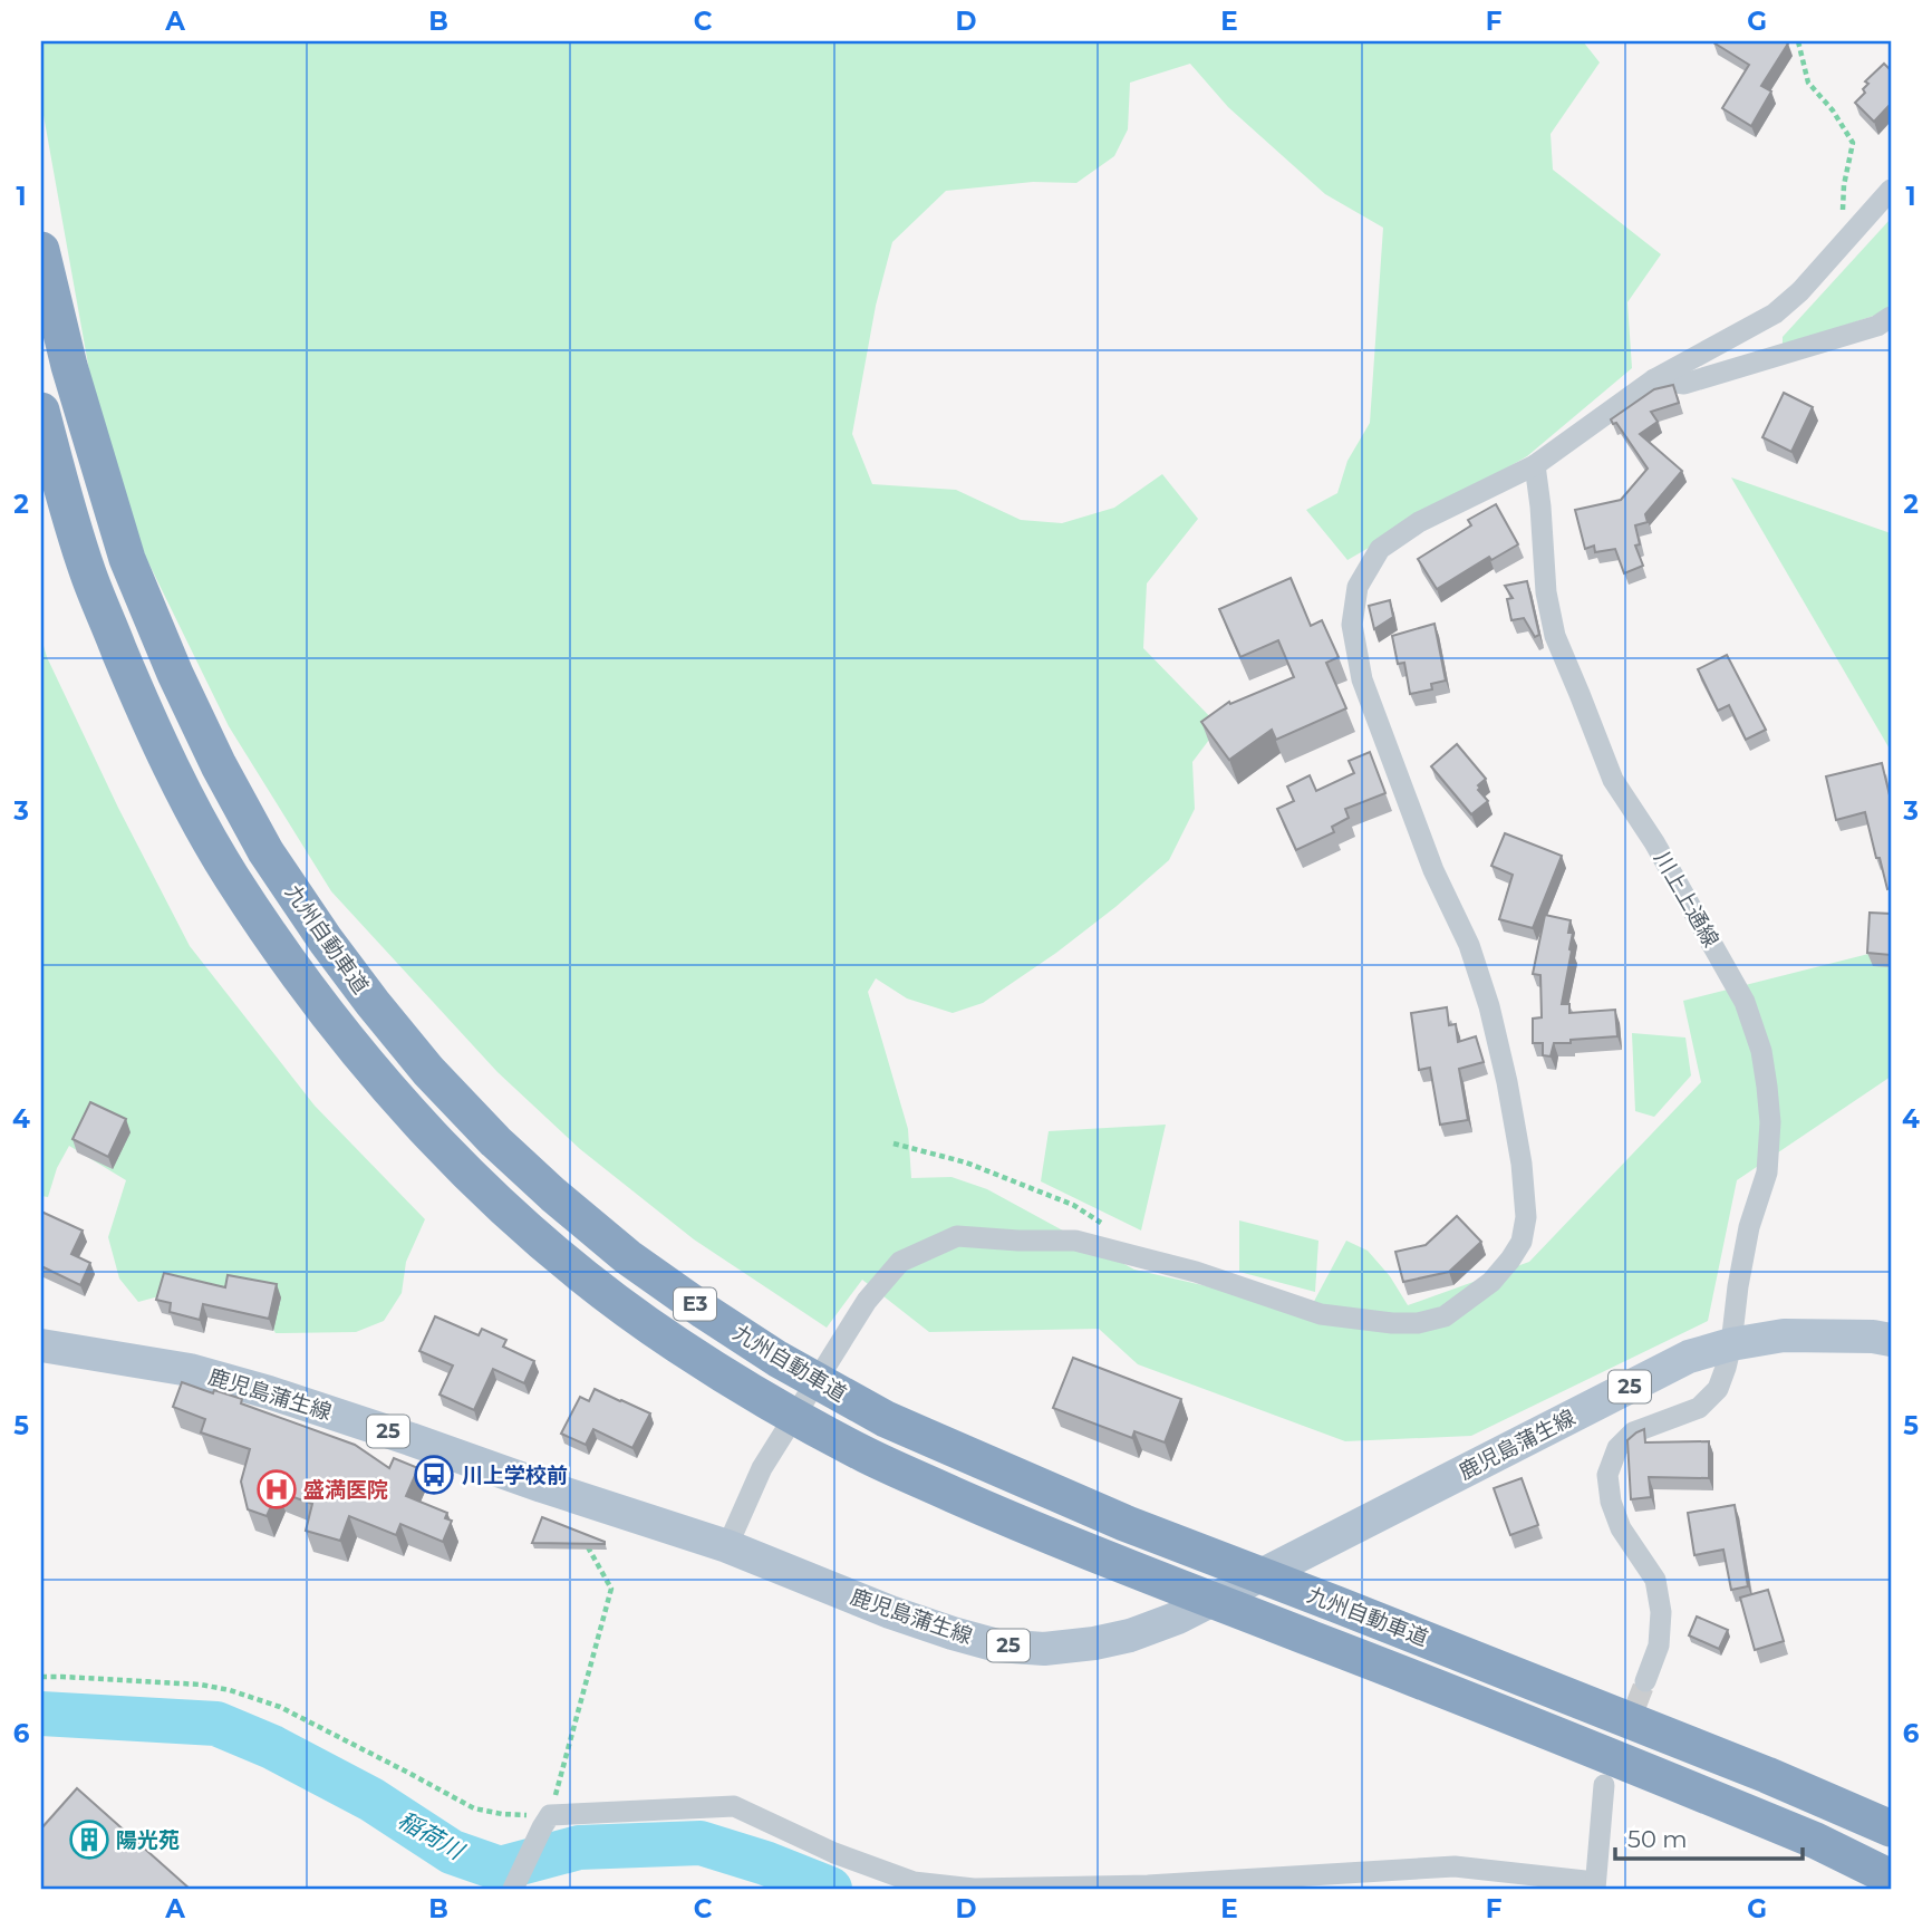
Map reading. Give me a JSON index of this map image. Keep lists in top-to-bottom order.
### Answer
{
  "streets": {
    "highway": ["九州自動車道", "E3"],
    "main road": ["25", "鹿児島蒲生線"],
    "street": ["川上上通線"]
  },
  "crossings": [
    ["川上上通線", "鹿児島蒲生線"]
  ],
  "water": ["稲荷川"],
  "places": {
    "bus stop": ["川上学校前"],
    "hospital": ["盛満医院"],
    "building": ["陽光苑"]
  },
  "scale_bar": "50 m",
  "grid": {
    "columns": [
      "A",
      "B",
      "C",
      "D",
      "E",
      "F",
      "G"
    ],
    "rows": [
      "1",
      "2",
      "3",
      "4",
      "5",
      "6"
    ]
  }
}
